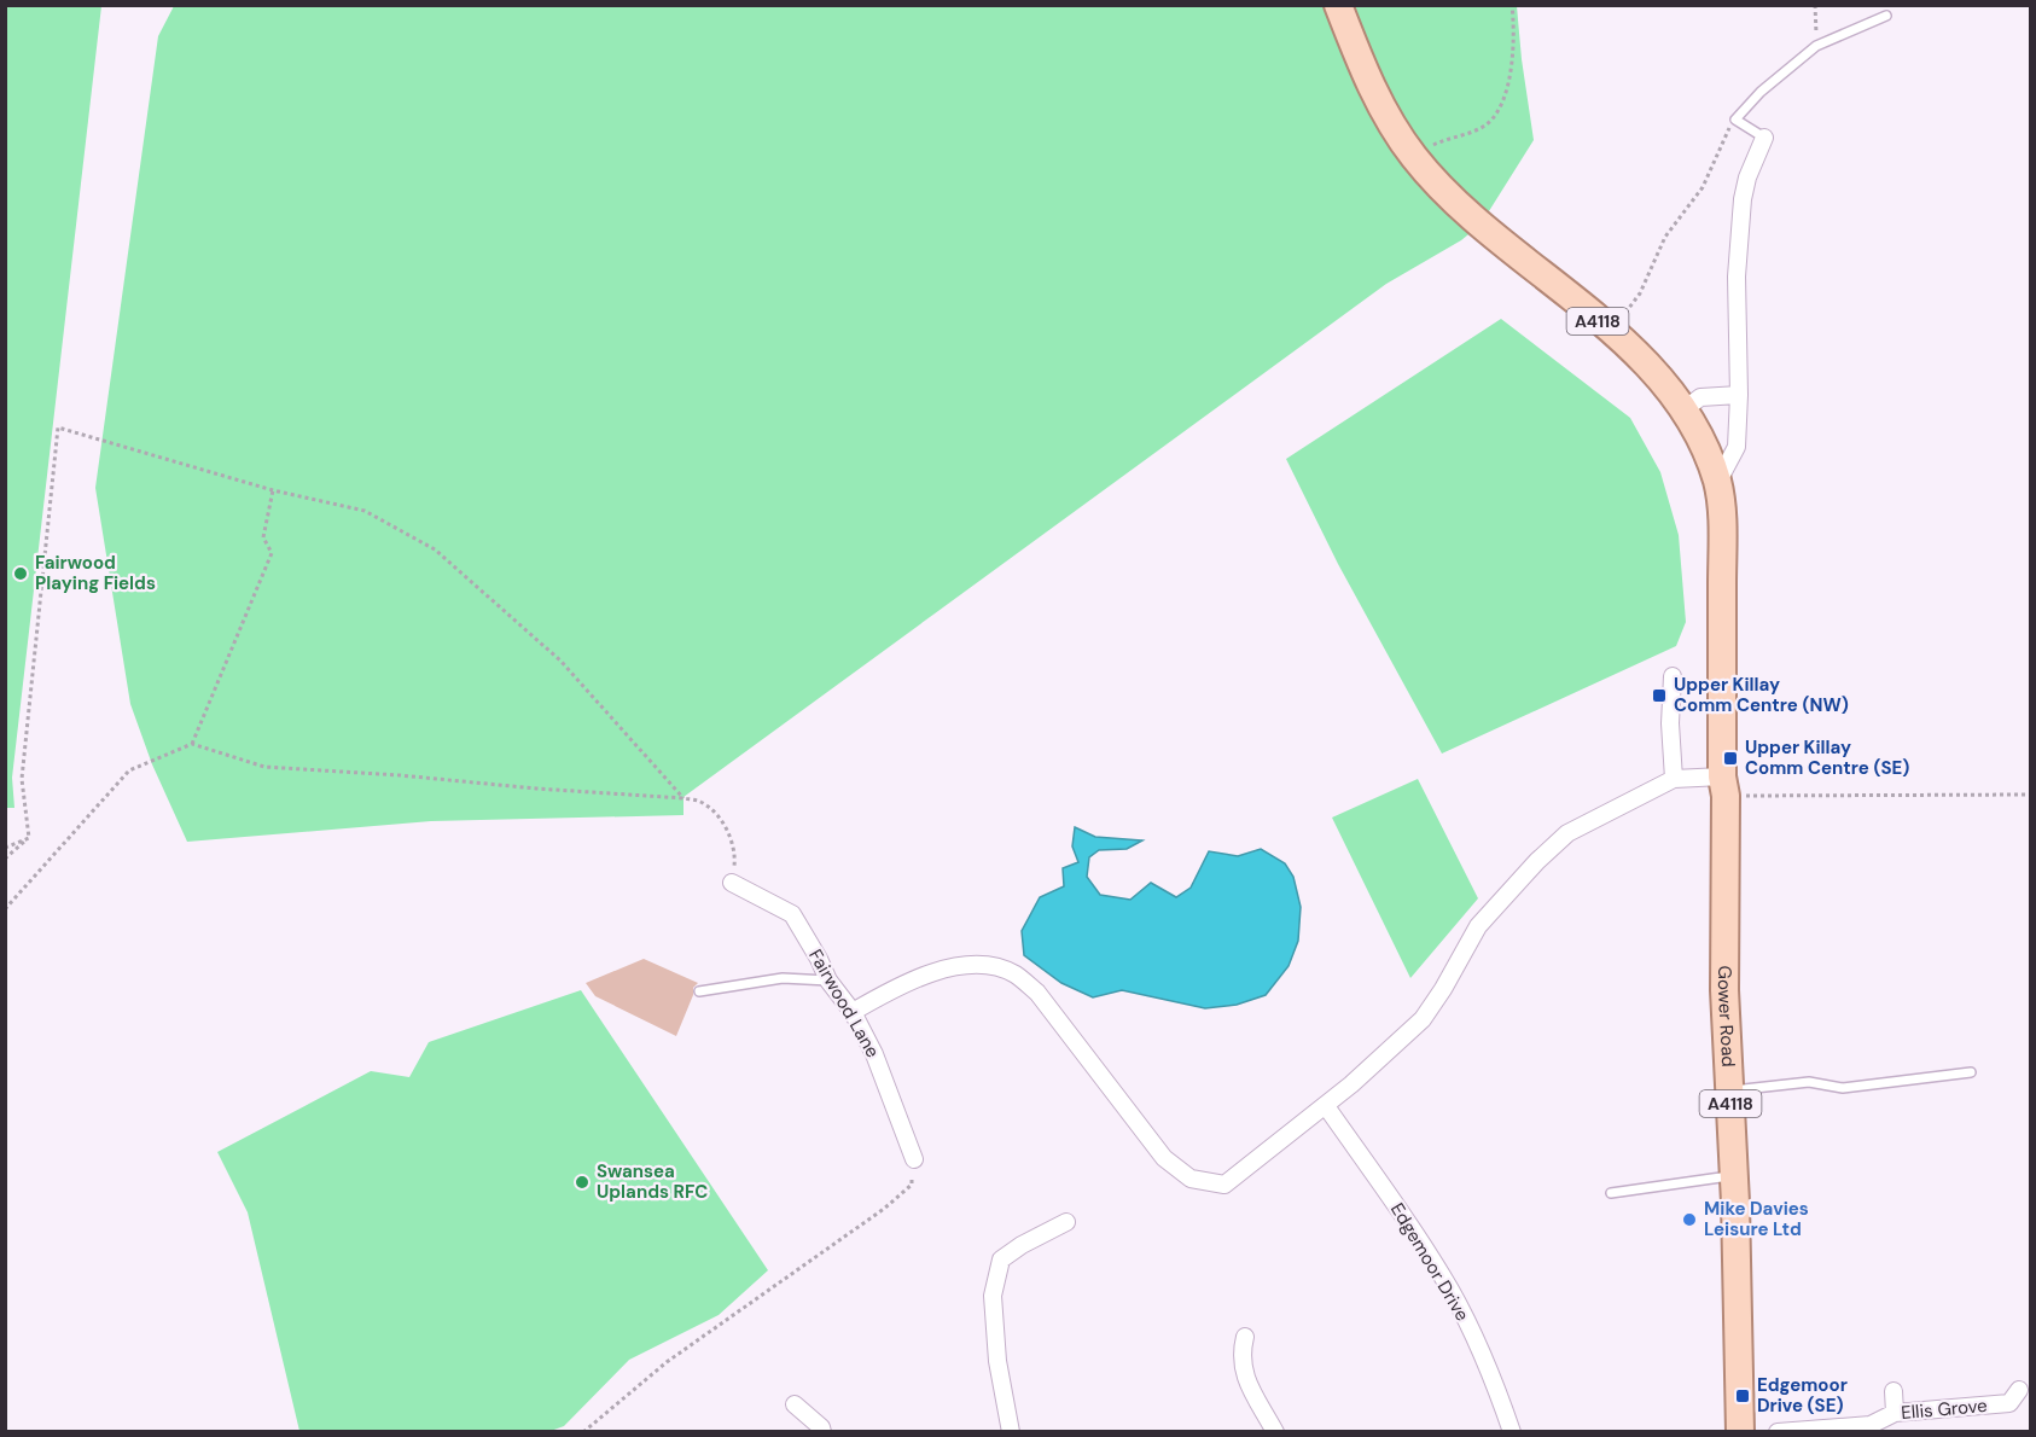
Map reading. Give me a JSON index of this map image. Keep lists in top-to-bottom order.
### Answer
{
  "streets": {
    "main road": ["A4118", "Gower Road"],
    "street": ["Fairwood Lane", "Edgemoor Drive", "Ellis Grove"]
  },
  "crossings": [
    ["A4118", "Gower Road"]
  ],
  "places": {
    "other": ["Fairwood Playing Fields", "Swansea Uplands RFC", "Mike Davies Leisure Ltd"],
    "transit": ["Upper Killay Comm Centre (NW)", "Upper Killay Comm Centre (SE)", "Edgemoor Drive (SE)"]
  }
}
